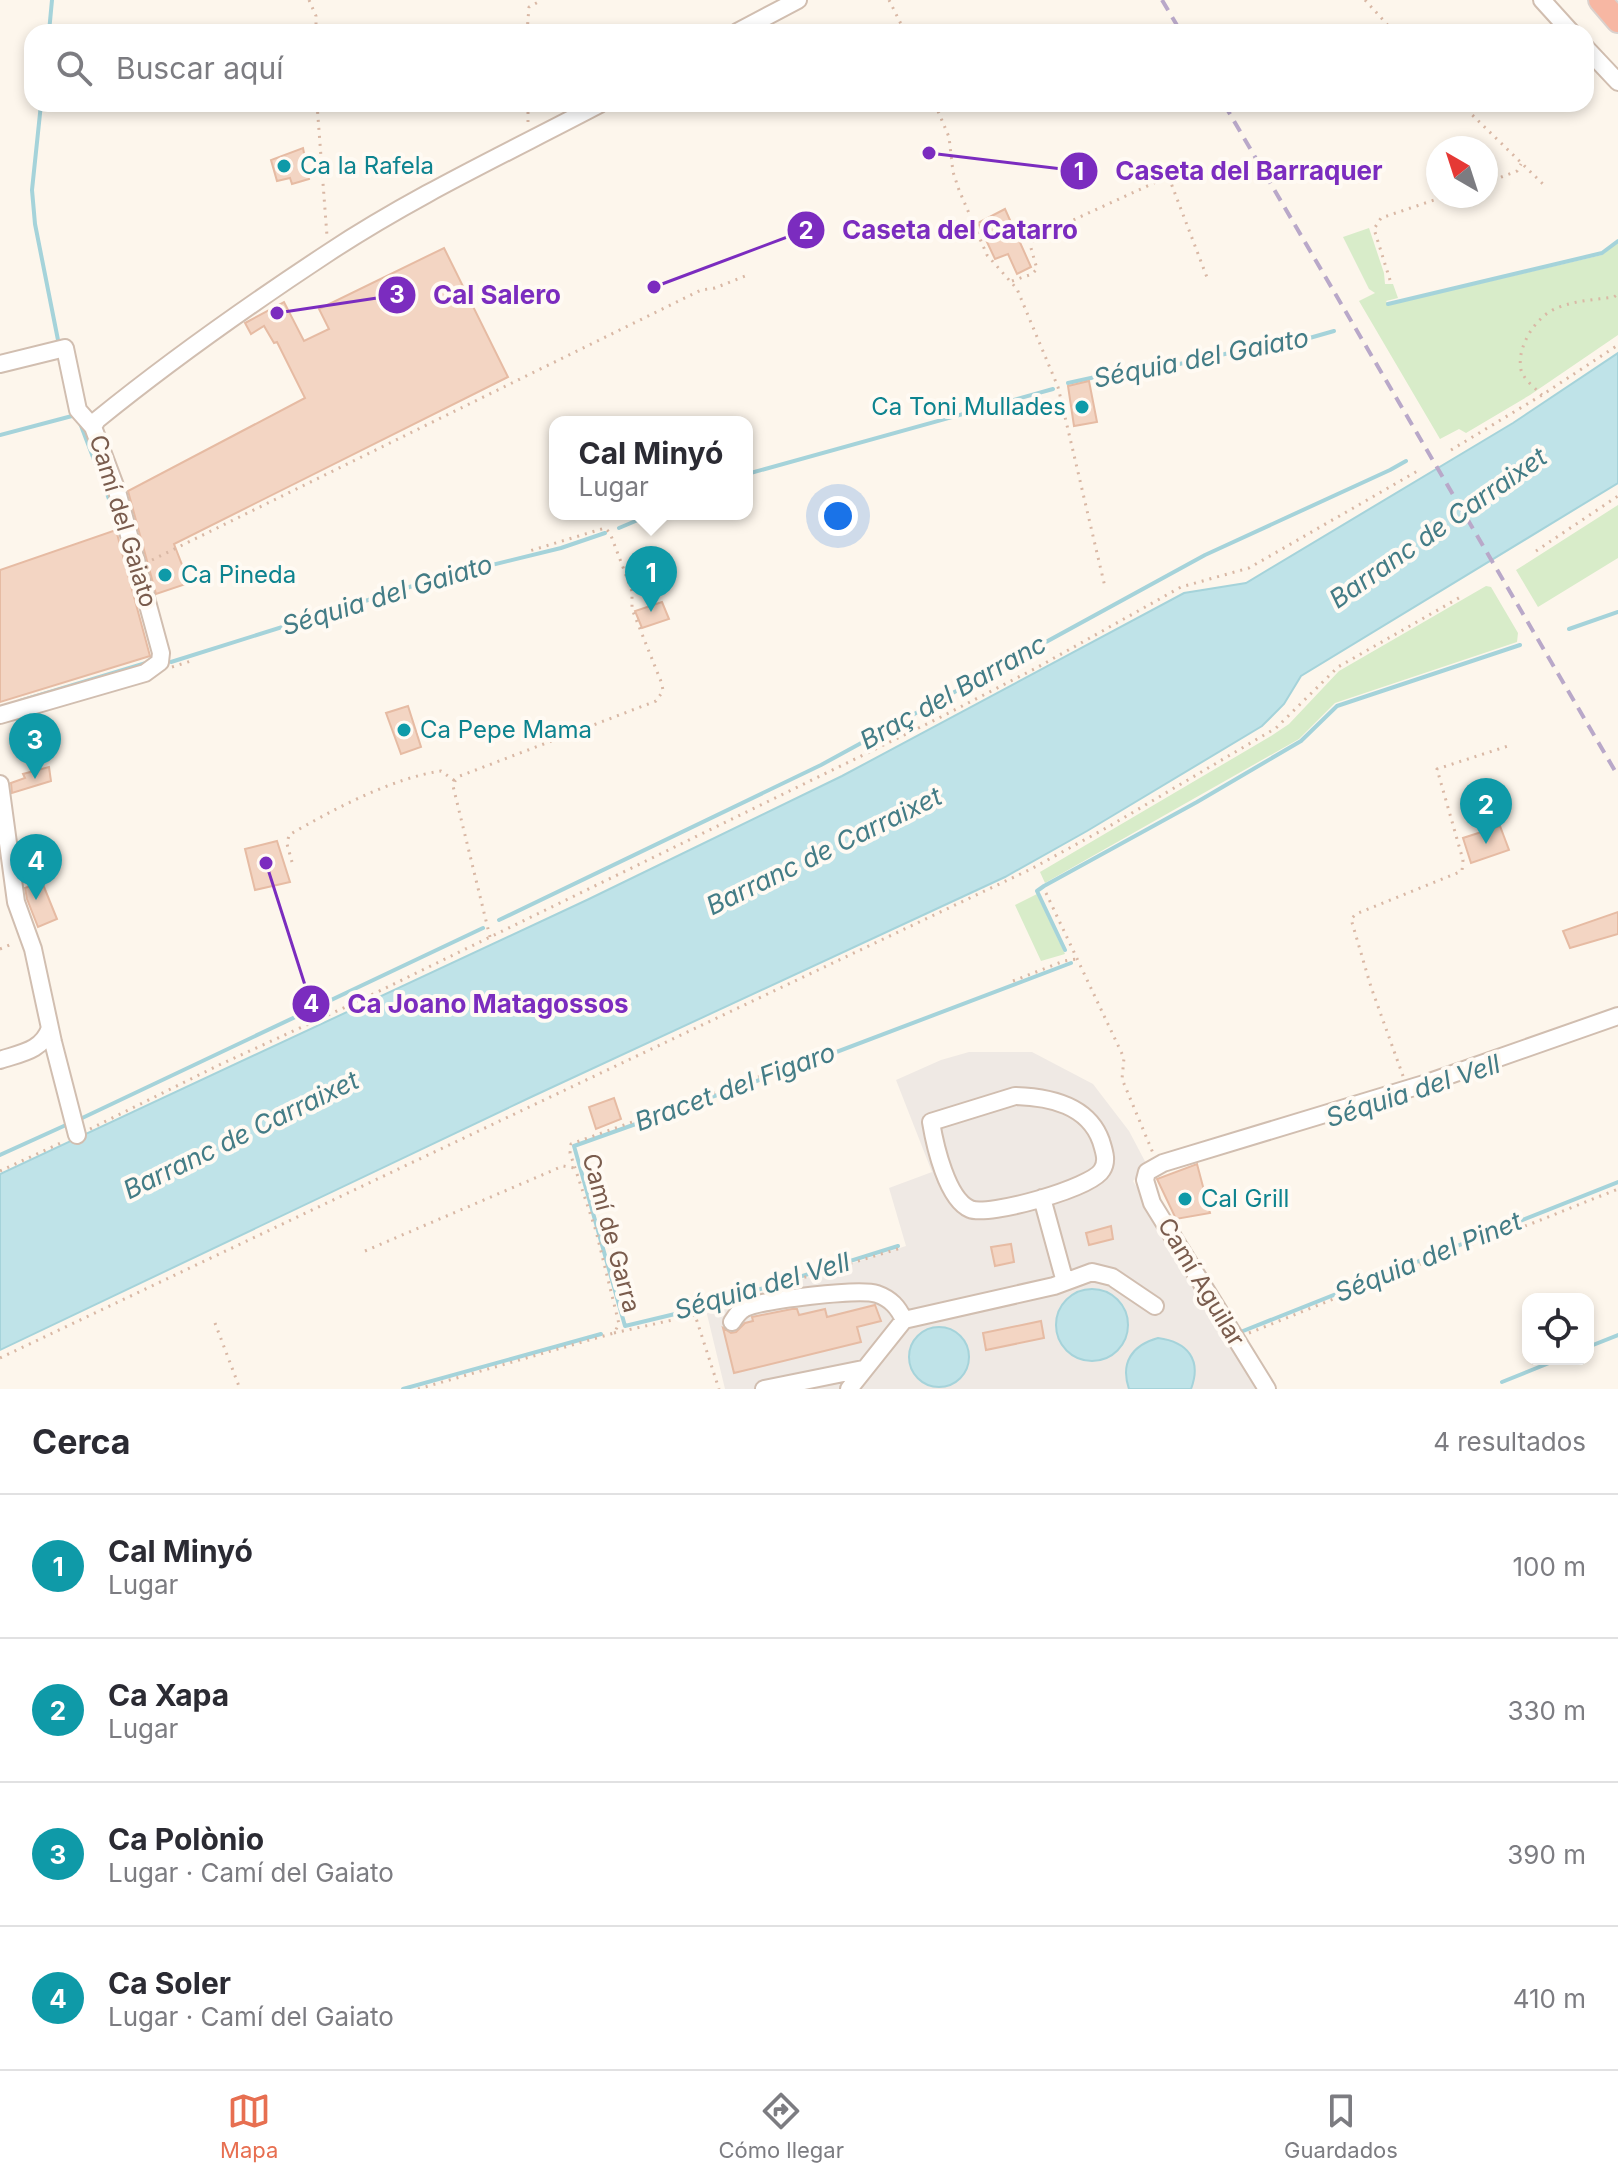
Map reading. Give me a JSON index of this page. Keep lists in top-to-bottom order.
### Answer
{
  "streets": {
    "street": ["Camí del Gaiato", "Camí Aguilar"],
    "path": ["Camí de Garra"]
  },
  "water": [
    "Séquia del Gaiato",
    "Barranc de Carraixet",
    "Braç del Barranc",
    "Bracet del Figaro",
    "Séquia del Vell",
    "Séquia del Pinet"
  ],
  "places": [
    "Caseta del Barraquer",
    "Ca la Rafela",
    "Caseta del Catarro",
    "Cal Salero",
    "Ca Toni Mullades",
    "Ca Pineda",
    "Ca Pepe Mama",
    "Ca Joano Matagossos",
    "Cal Grill"
  ],
  "north": "top left",
  "page": {
    "search": "Buscar aquí",
    "popup": ["Cal Minyó", "Lugar"],
    "pins": [
      "1",
      "3",
      "2",
      "4"
    ],
    "heading": ["Cerca", "4 resultados"],
    "list": [
      {
        "mark": "1",
        "name": "Cal Minyó",
        "note": "Lugar",
        "value": "100 m"
      },
      {
        "mark": "2",
        "name": "Ca Xapa",
        "note": "Lugar",
        "value": "330 m"
      },
      {
        "mark": "3",
        "name": "Ca Polònio",
        "note": "Lugar · Camí del Gaiato",
        "value": "390 m"
      },
      {
        "mark": "4",
        "name": "Ca Soler",
        "note": "Lugar · Camí del Gaiato",
        "value": "410 m"
      }
    ],
    "nav": ["Mapa", "Cómo llegar", "Guardados"]
  }
}
